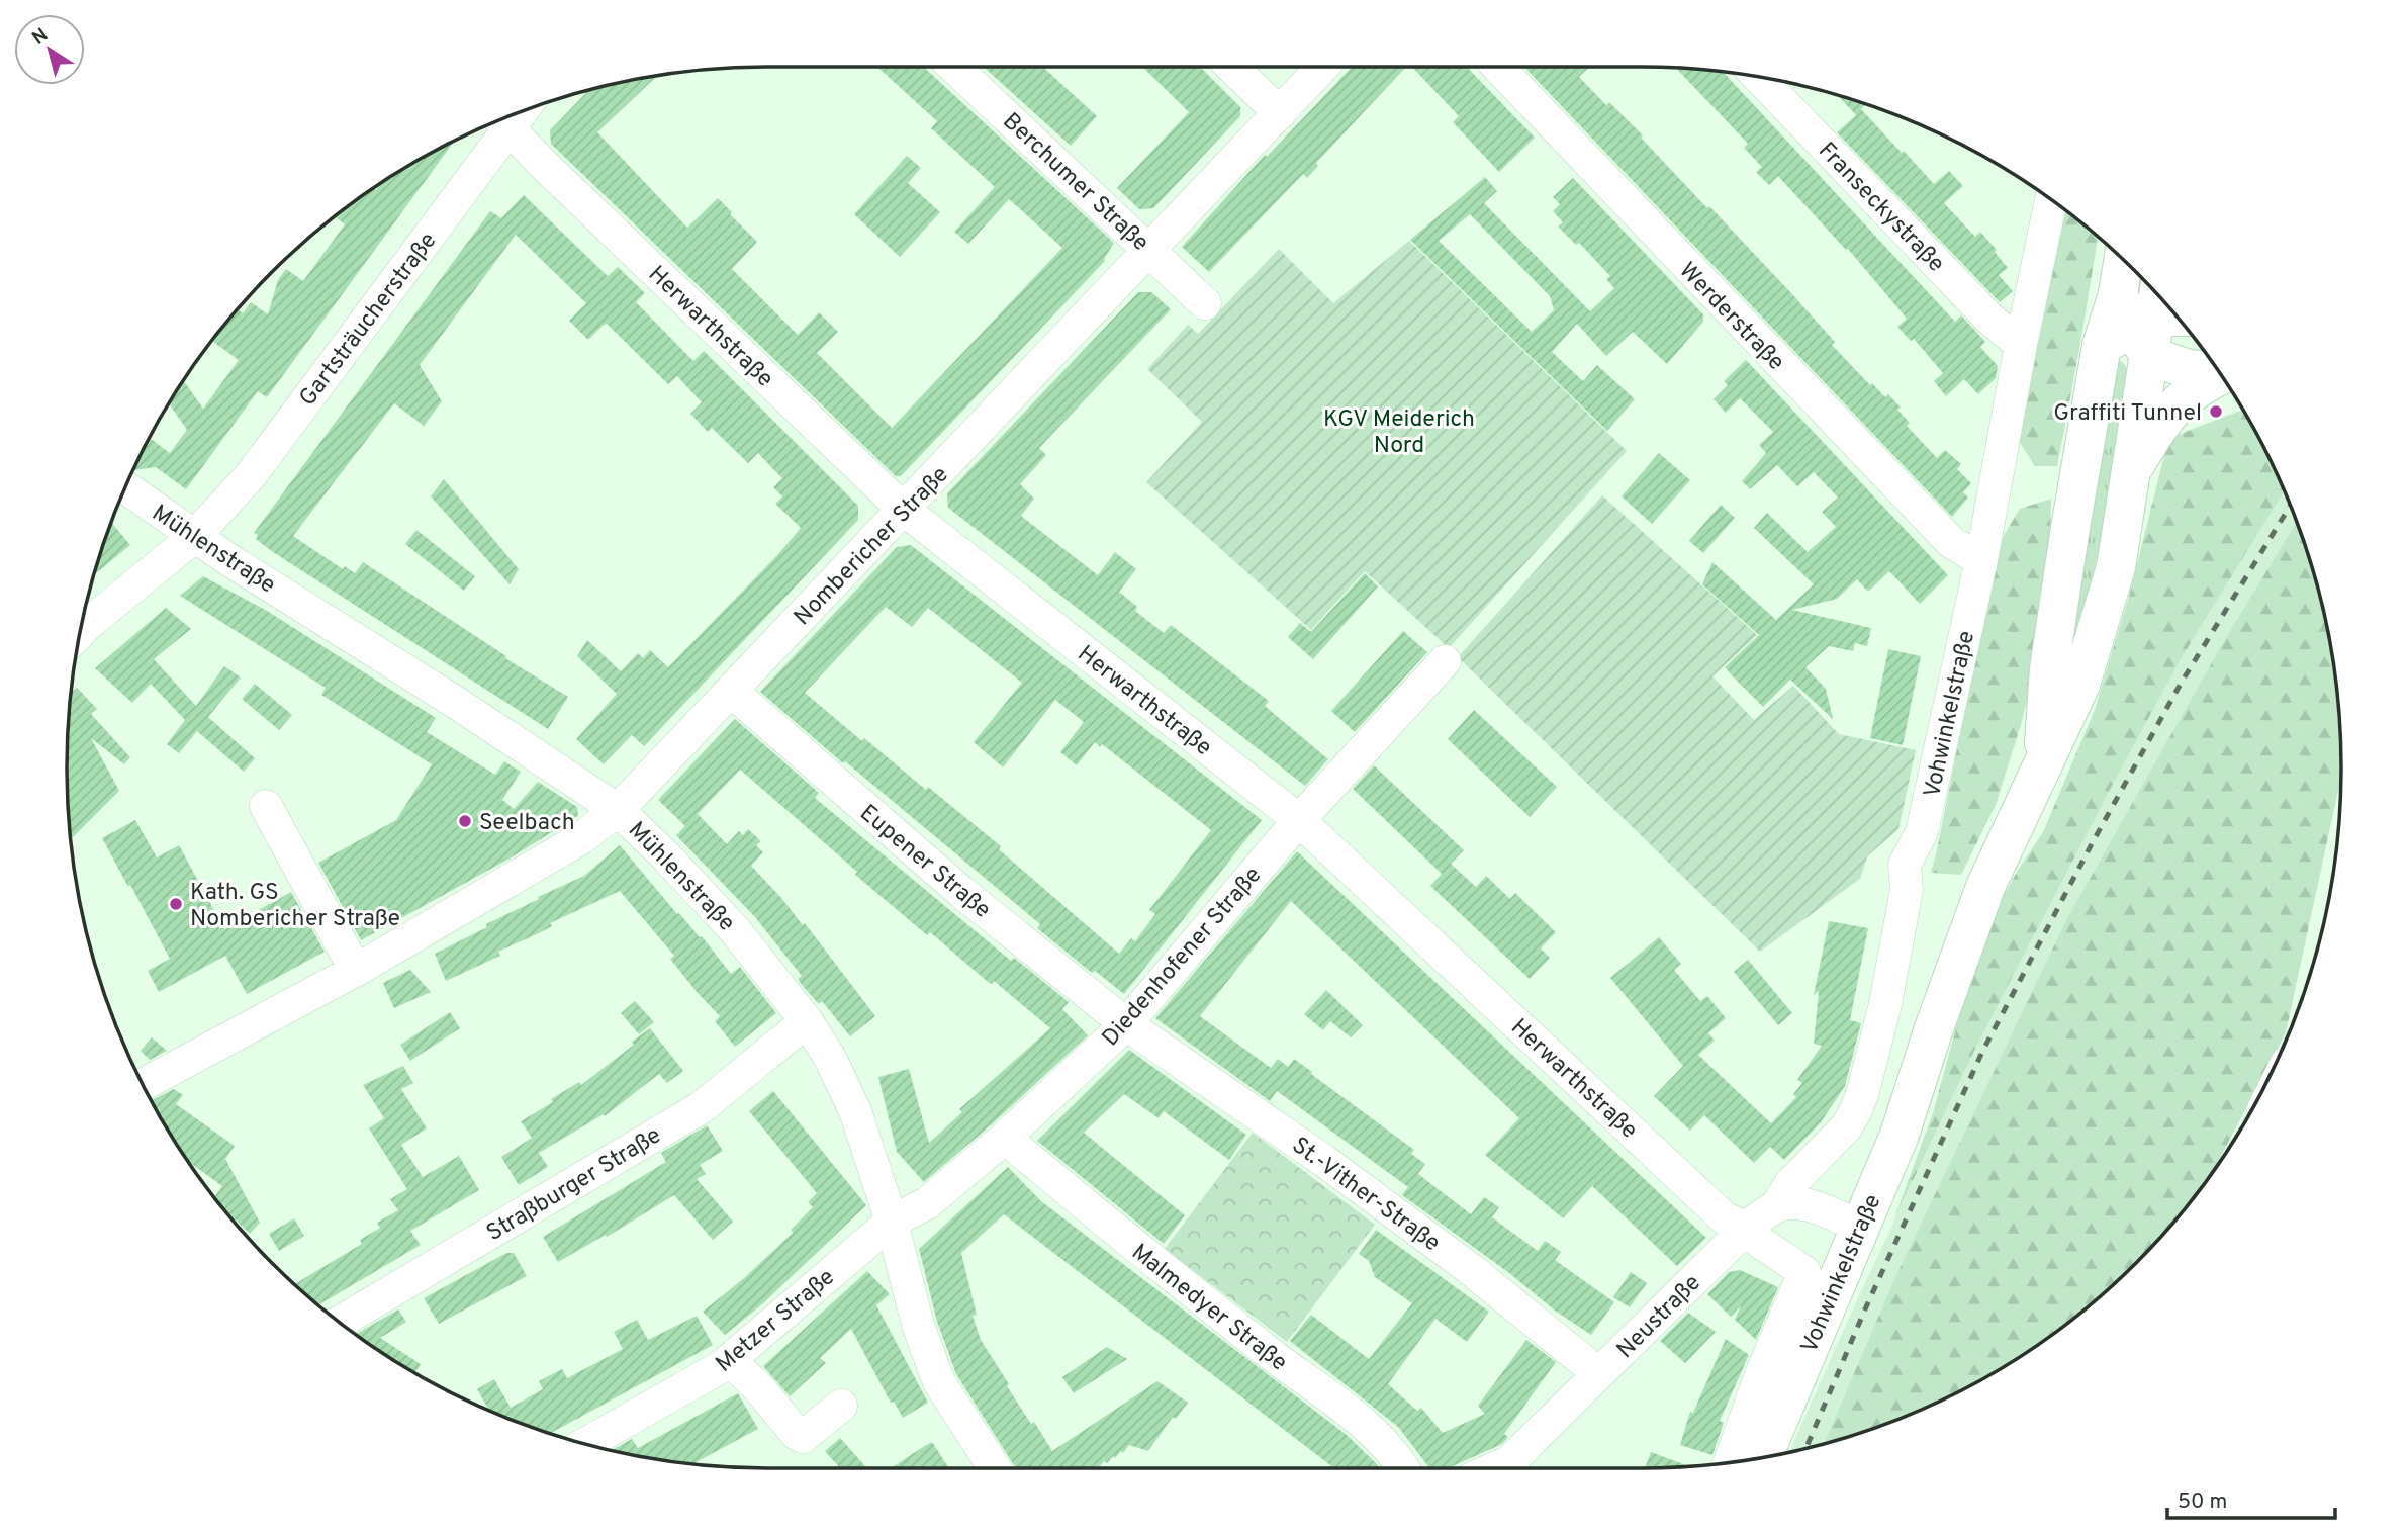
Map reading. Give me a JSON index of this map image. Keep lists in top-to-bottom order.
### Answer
{
  "streets": {
    "main road": ["Vohwinkelstraße"],
    "street": [
      "Berchumer Straße",
      "Franseckystraße",
      "Werderstraße",
      "Gartsträucherstraße",
      "Herwarthstraße",
      "Nombericher Straße",
      "Mühlenstraße",
      "Eupener Straße",
      "Diedenhofener Straße",
      "Straßburger Straße",
      "St.-Vither-Straße",
      "Malmedyer Straße",
      "Neustraße",
      "Metzer Straße"
    ]
  },
  "crossings": [
    ["Berchumer Straße", "Nombericher Straße"],
    ["Franseckystraße", "Vohwinkelstraße"],
    ["Werderstraße", "Vohwinkelstraße"],
    ["Gartsträucherstraße", "Herwarthstraße"],
    ["Gartsträucherstraße", "Mühlenstraße"],
    ["Herwarthstraße", "Nombericher Straße"],
    ["Herwarthstraße", "Diedenhofener Straße"],
    ["Herwarthstraße", "Neustraße"],
    ["Nombericher Straße", "Mühlenstraße"],
    ["Nombericher Straße", "Eupener Straße"],
    ["Mühlenstraße", "Diedenhofener Straße"],
    ["Mühlenstraße", "Straßburger Straße"],
    ["Mühlenstraße", "Metzer Straße"],
    ["Vohwinkelstraße", "Neustraße"],
    ["Eupener Straße", "Diedenhofener Straße"],
    ["Eupener Straße", "St.-Vither-Straße"],
    ["Diedenhofener Straße", "St.-Vither-Straße"],
    ["Diedenhofener Straße", "Malmedyer Straße"],
    ["Diedenhofener Straße", "Metzer Straße"],
    ["St.-Vither-Straße", "Neustraße"]
  ],
  "parks": ["KGV Meiderich Nord"],
  "places": ["Graffiti Tunnel", "Seelbach", "Kath. GS Nombericher Straße"],
  "scale_bar": "50 m",
  "north": "top left"
}
